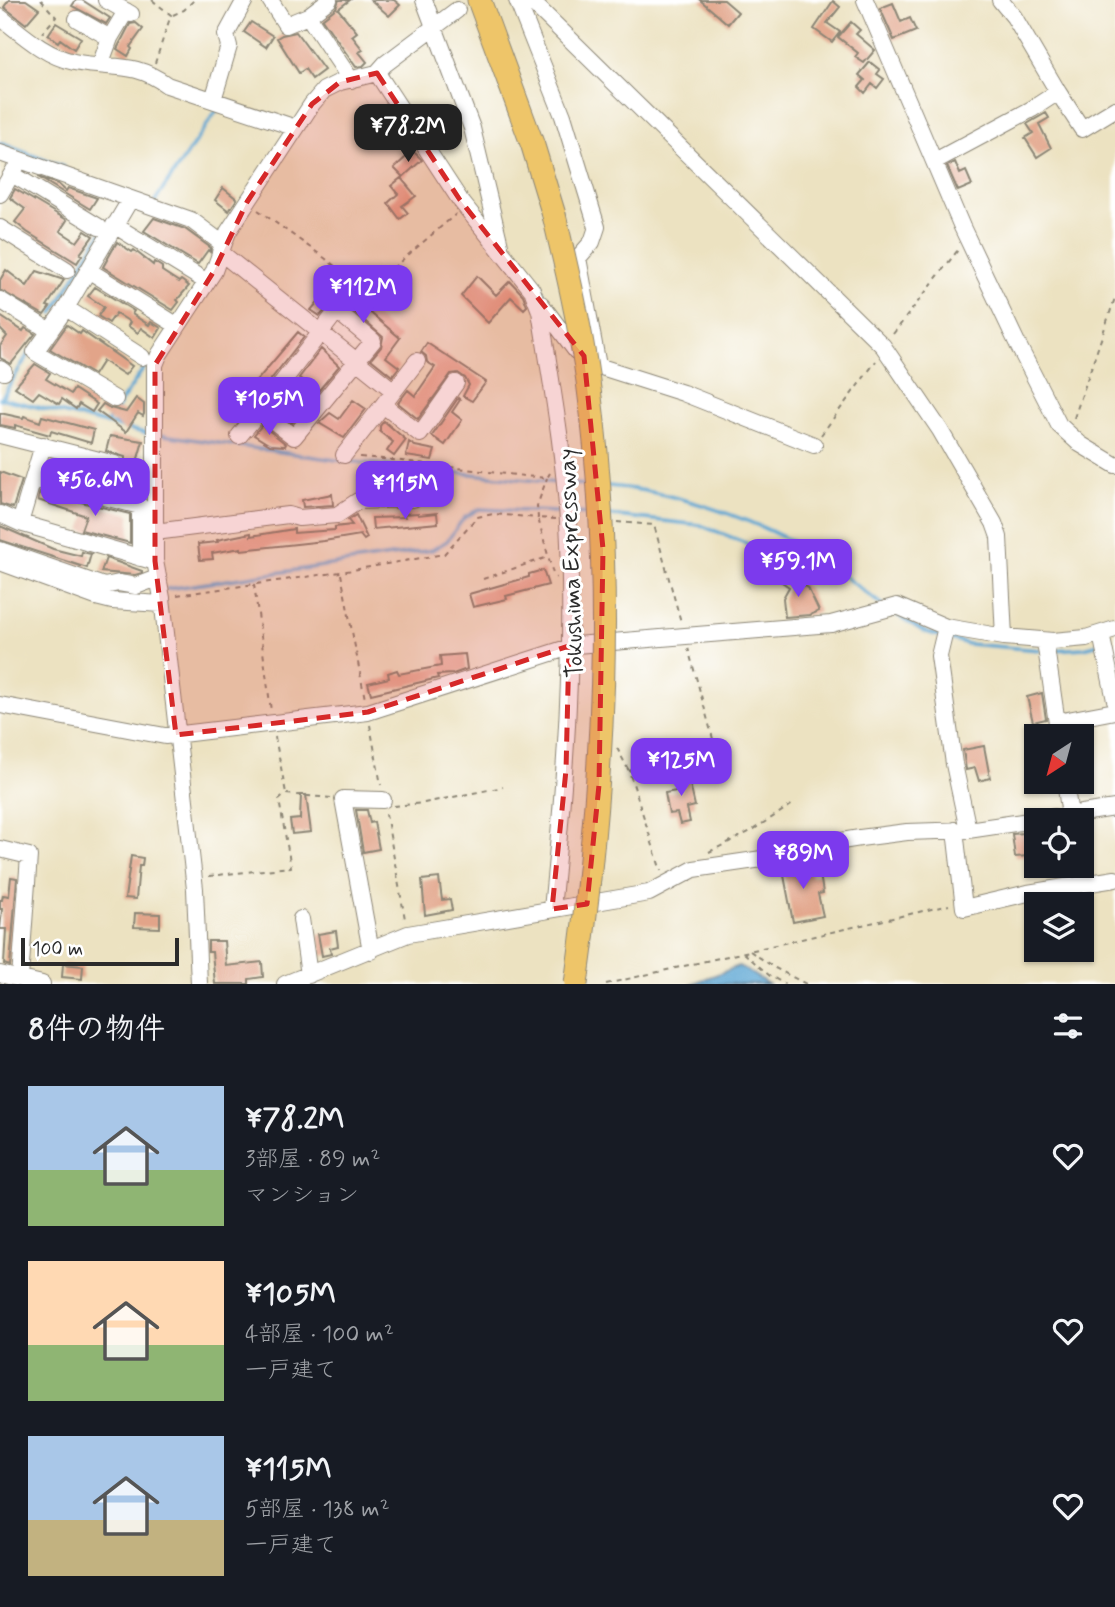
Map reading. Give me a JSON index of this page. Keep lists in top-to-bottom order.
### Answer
{
  "streets": {
    "highway": ["Tokushima Expressway"]
  },
  "scale_bar": "100 m",
  "north": "bottom left",
  "page": {
    "price": [
      "¥78.2M",
      "¥112M",
      "¥105M",
      "¥56.6M",
      "¥115M",
      "¥59.1M",
      "¥125M",
      "¥89M"
    ],
    "scale": "100 m",
    "heading": "8件の物件",
    "list": [
      {
        "name": "¥78.2M",
        "note": "3部屋 · 89 m² · マンション"
      },
      {
        "name": "¥105M",
        "note": "4部屋 · 100 m² · 一戸建て"
      },
      {
        "name": "¥115M",
        "note": "5部屋 · 138 m² · 一戸建て"
      }
    ]
  }
}
